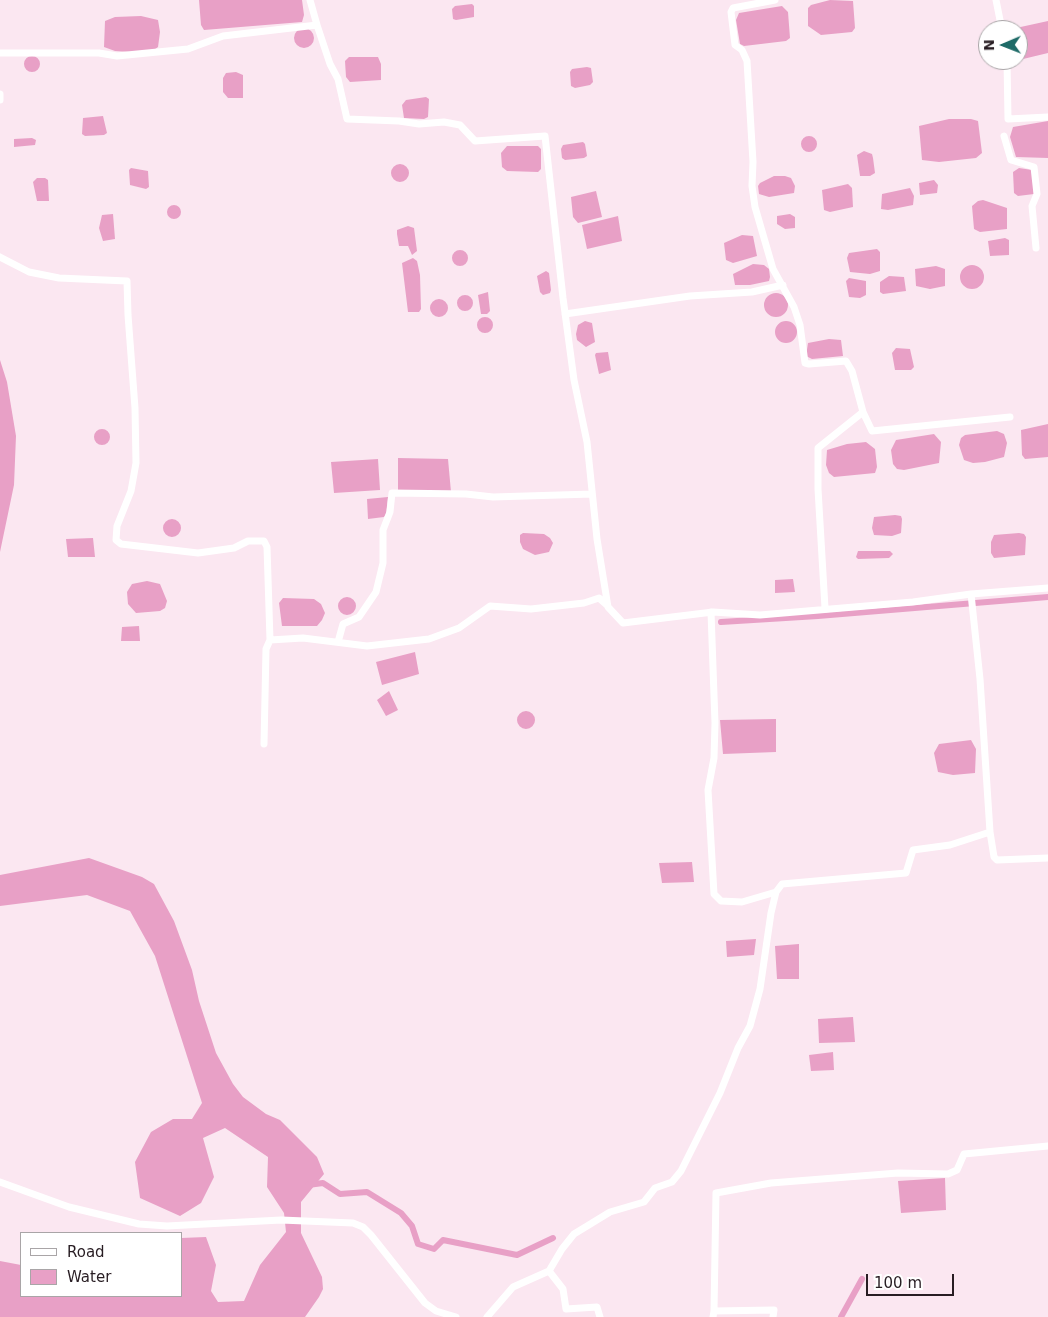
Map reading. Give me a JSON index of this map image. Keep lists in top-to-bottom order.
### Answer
{
  "legend": ["Road", "Water"],
  "scale_bar": "100 m",
  "north": "left"
}
